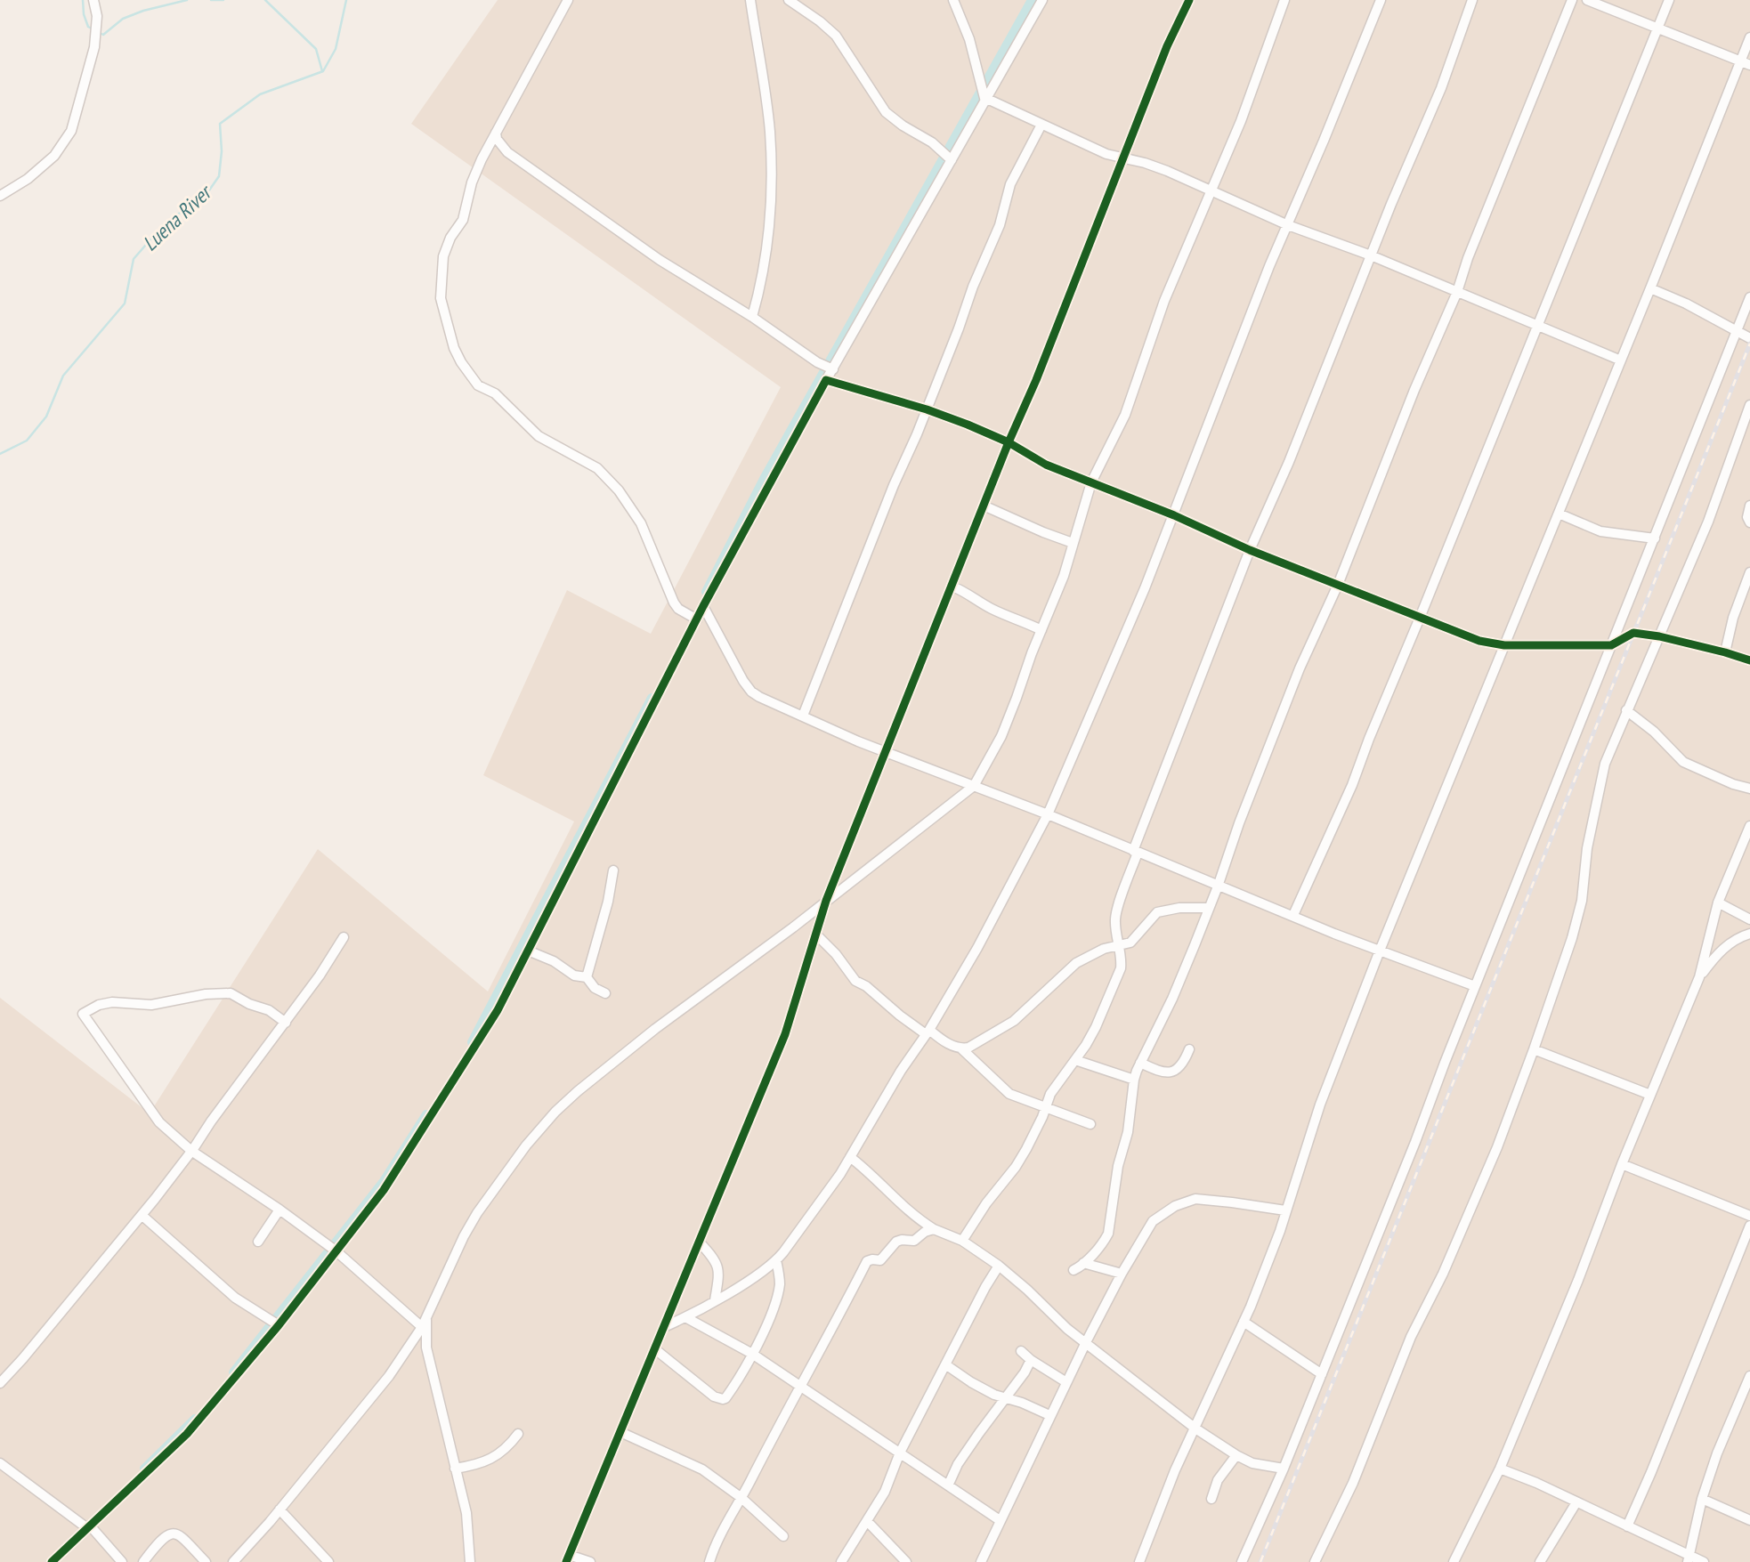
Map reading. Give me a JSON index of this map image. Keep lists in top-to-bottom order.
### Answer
{
  "water": ["Luena River"]
}
